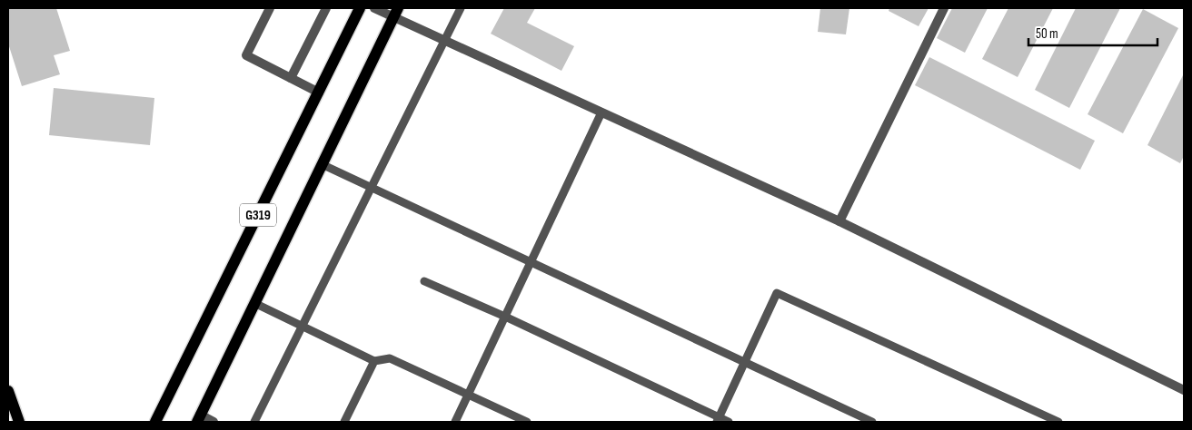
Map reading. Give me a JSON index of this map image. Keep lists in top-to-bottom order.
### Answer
{
  "streets": {
    "main road": ["G319"]
  },
  "scale_bar": "50 m"
}
